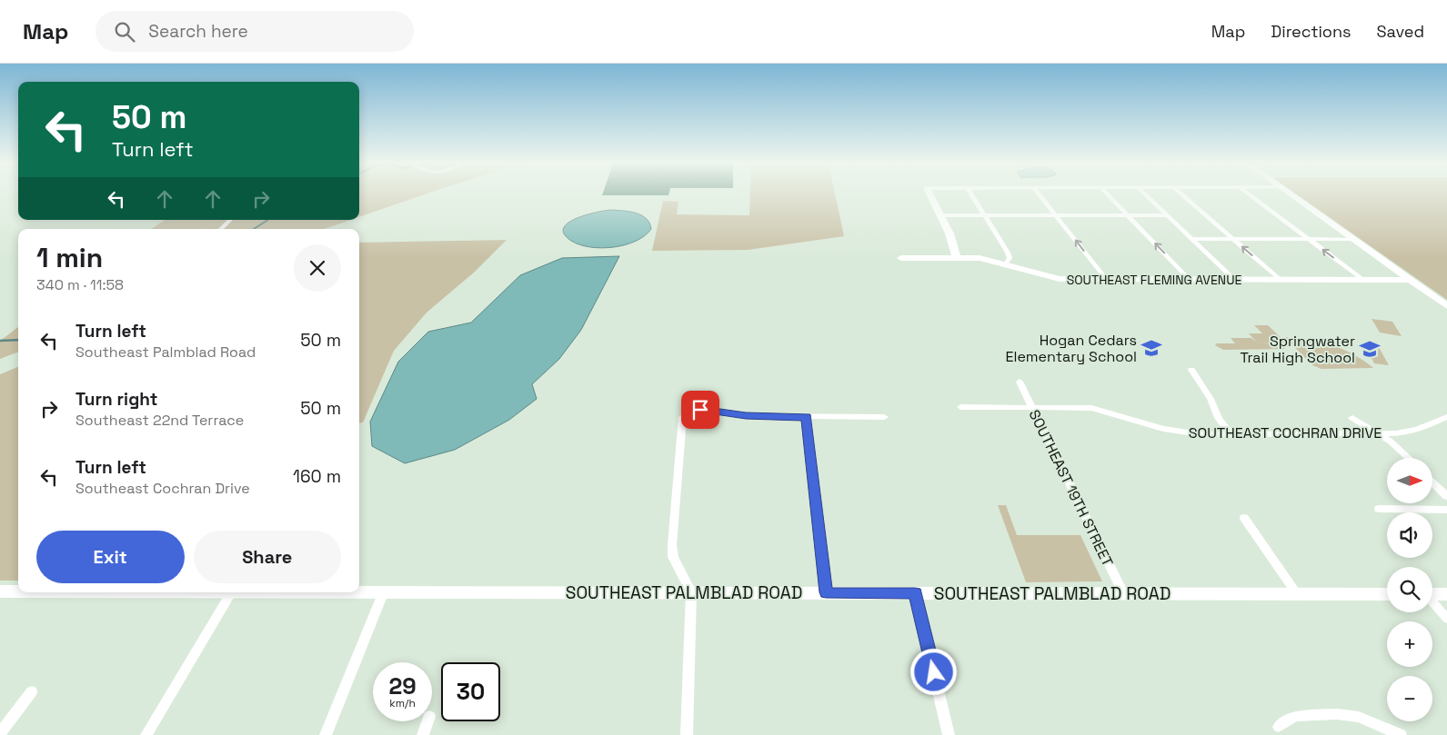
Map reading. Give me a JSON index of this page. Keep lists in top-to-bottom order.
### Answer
{
  "streets": {
    "street": [
      "SOUTHEAST FLEMING AVENUE",
      "SOUTHEAST COCHRAN DRIVE",
      "SOUTHEAST 19TH STREET",
      "SOUTHEAST PALMBLAD ROAD"
    ]
  },
  "crossings": [
    ["SOUTHEAST COCHRAN DRIVE", "SOUTHEAST 19TH STREET"],
    ["SOUTHEAST 19TH STREET", "SOUTHEAST PALMBLAD ROAD"]
  ],
  "places": {
    "school or university": ["Hogan Cedars Elementary School", "Springwater Trail High School"]
  },
  "north": "right",
  "page": {
    "header": "Map",
    "search": "Search here",
    "nav": ["Map", "Directions", "Saved"],
    "turn": ["50 m", "Turn left"],
    "heading": ["1 min", "340 m · 11:58"],
    "list": [
      {
        "name": "Turn left",
        "note": "Southeast Palmblad Road",
        "value": "50 m"
      },
      {
        "name": "Turn right",
        "note": "Southeast 22nd Terrace",
        "value": "50 m"
      },
      {
        "name": "Turn left",
        "note": "Southeast Cochran Drive",
        "value": "160 m"
      }
    ],
    "map_buttons": ["+", "−"],
    "buttons": ["Exit", "Share"],
    "speed": "29 km/h",
    "limit": "30"
  }
}
